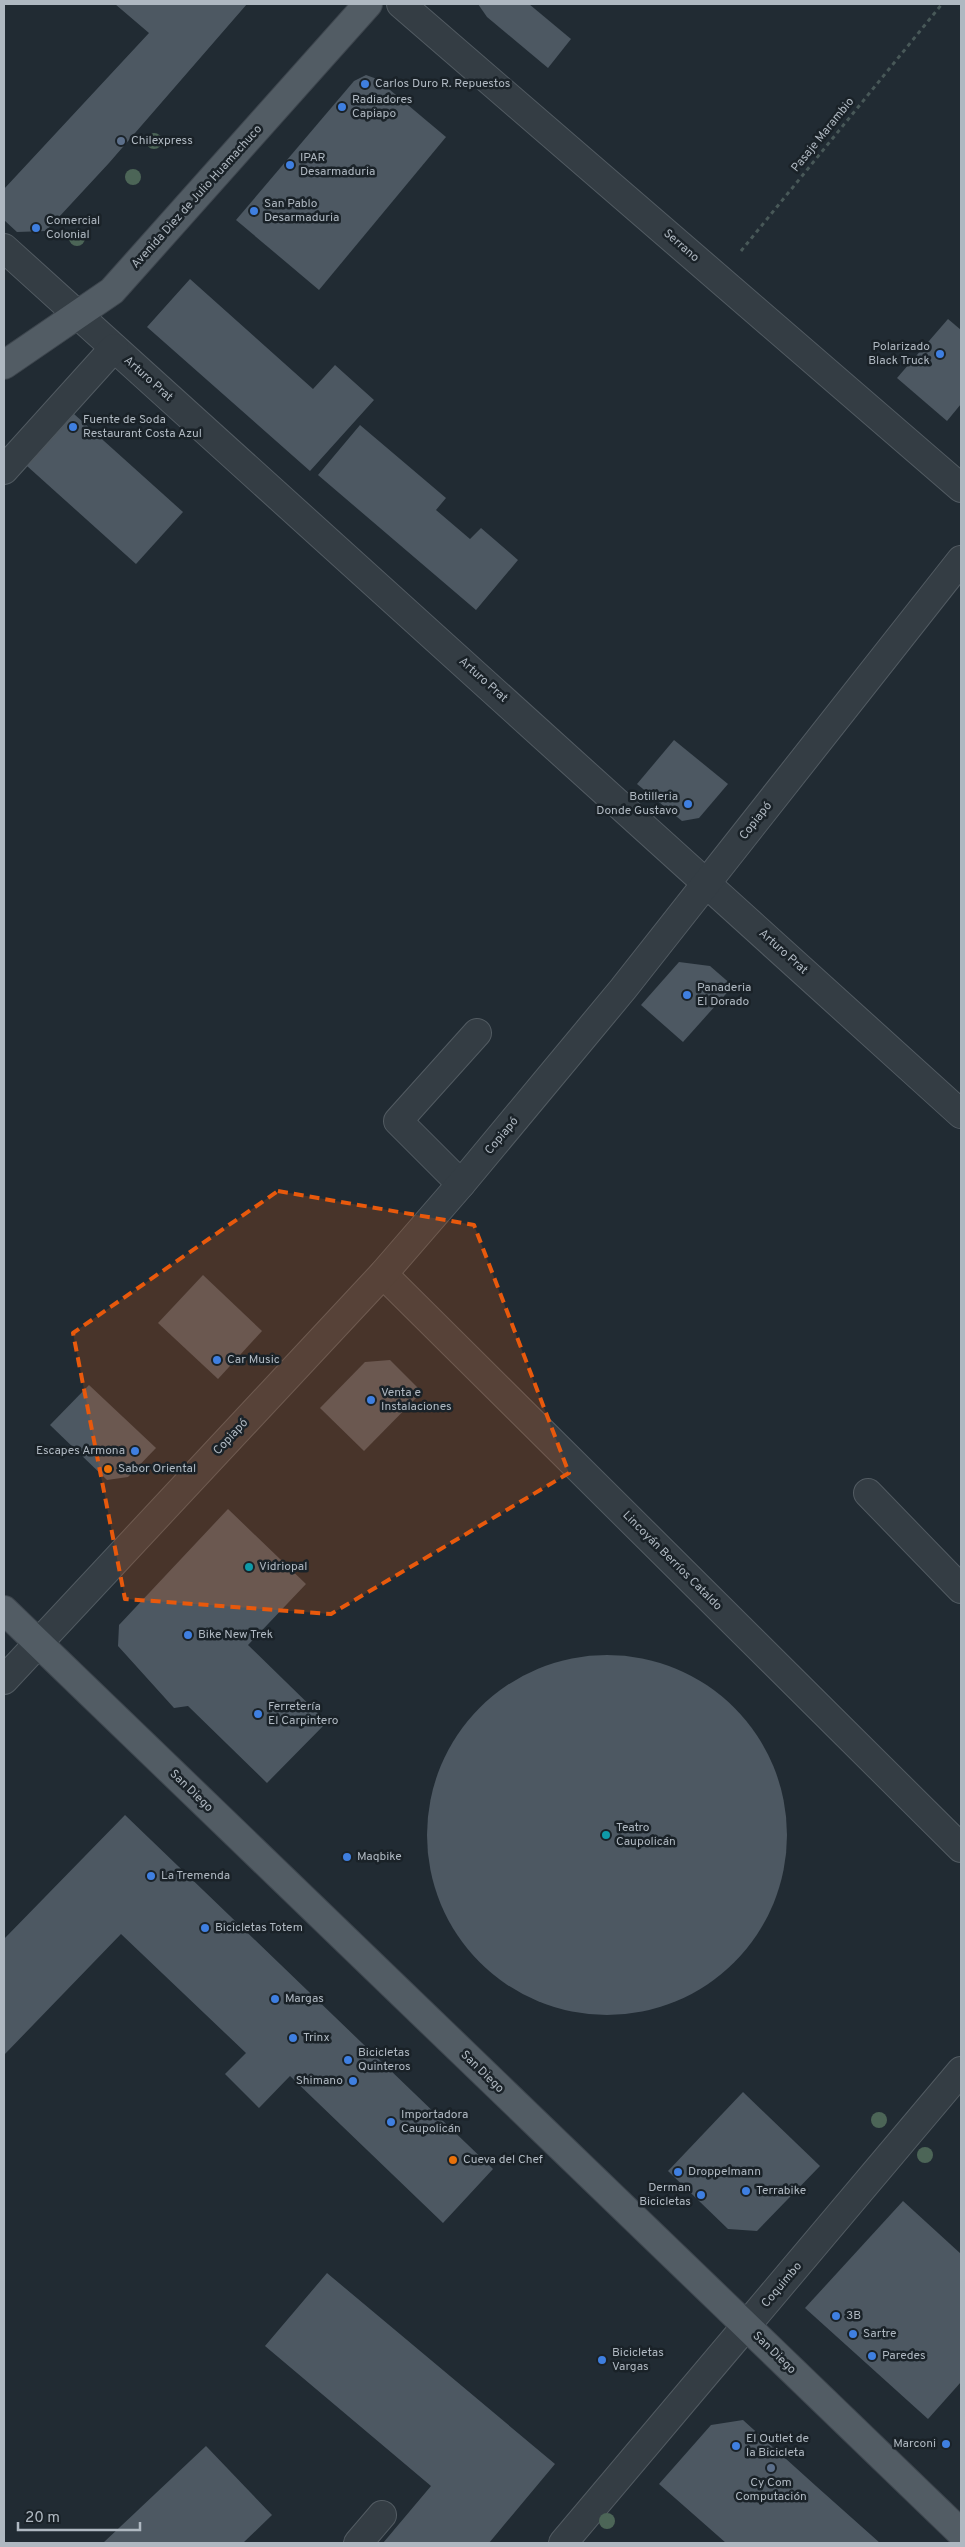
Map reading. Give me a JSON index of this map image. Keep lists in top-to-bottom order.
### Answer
{
  "streets": {
    "main road": ["Avenida Diez de Julio Huamachuco", "San Diego"],
    "street": [
      "Serrano",
      "Arturo Prat",
      "Copiapó",
      "Lincoyán Berríos Cataldo",
      "Coquimbo"
    ],
    "path": ["Pasaje Marambio"]
  },
  "crossings": [
    ["Pasaje Marambio", "Serrano"],
    ["Avenida Diez de Julio Huamachuco", "Arturo Prat"],
    ["Arturo Prat", "Copiapó"],
    ["Copiapó", "Lincoyán Berríos Cataldo"],
    ["Copiapó", "San Diego"],
    ["San Diego", "Coquimbo"]
  ],
  "places": [
    "Carlos Duro R. Repuestos",
    "Radiadores Capiapo",
    "Chilexpress",
    "IPAR Desarmaduria",
    "San Pablo Desarmaduria",
    "Comercial Colonial",
    "Polarizado Black Truck",
    "Fuente de Soda Restaurant Costa Azul",
    "Botilleria Donde Gustavo",
    "Panaderia El Dorado",
    "Car Music",
    "Venta e Instalaciones",
    "Escapes Armona",
    "Sabor Oriental",
    "Vidriopal",
    "Bike New Trek",
    "Ferretería El Carpintero",
    "Teatro Caupolicán",
    "Maqbike",
    "La Tremenda",
    "Bicicletas Totem",
    "Margas",
    "Trinx",
    "Bicicletas Quinteros",
    "Shimano",
    "Importadora Caupolicán",
    "Cueva del Chef",
    "Droppelmann",
    "Terrabike",
    "Derman Bicicletas",
    "3B",
    "Sartre",
    "Paredes",
    "Bicicletas Vargas",
    "Marconi",
    "El Outlet de la Bicicleta",
    "Cy Com Computación"
  ],
  "scale_bar": "20 m"
}
